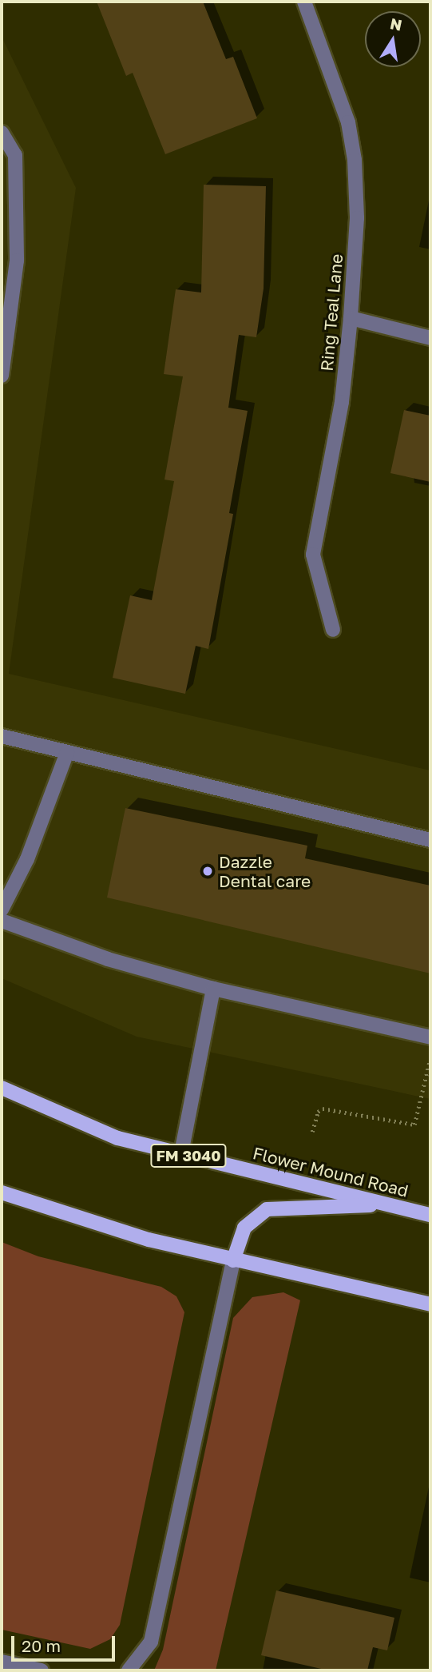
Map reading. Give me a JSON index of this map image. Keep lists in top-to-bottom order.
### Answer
{
  "streets": {
    "main road": ["FM 3040", "Flower Mound Road"],
    "street": ["Ring Teal Lane"]
  },
  "places": ["Dazzle Dental care"],
  "scale_bar": "20 m",
  "north": "top"
}
